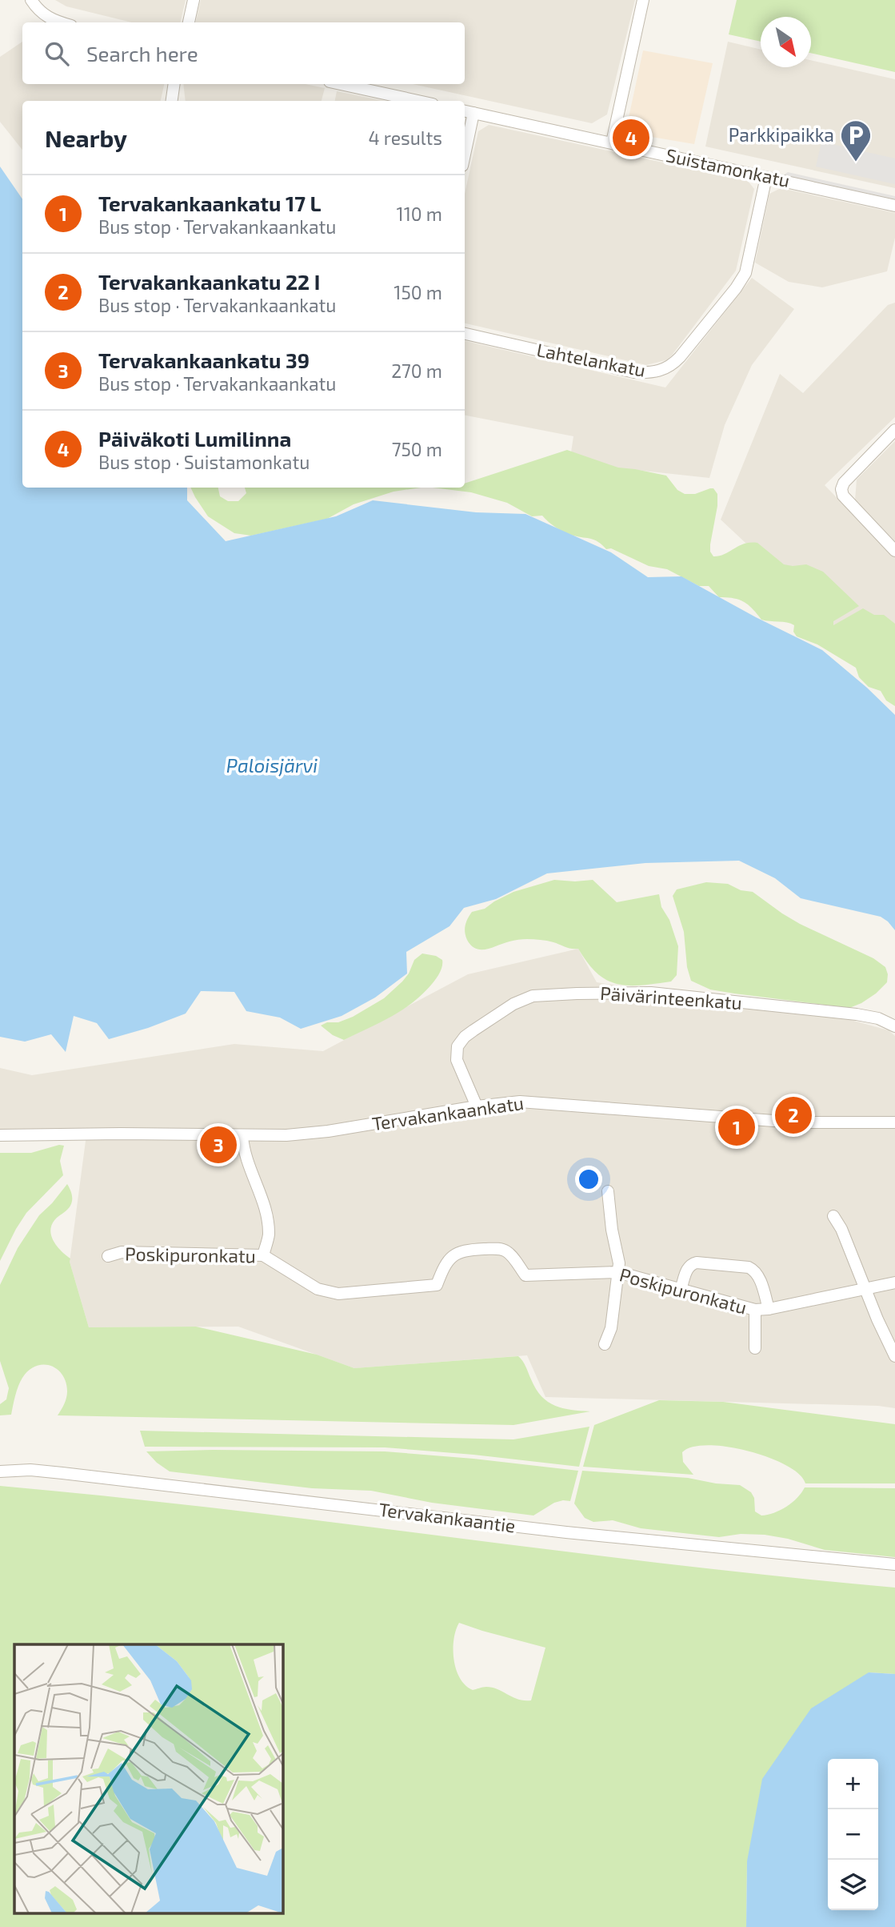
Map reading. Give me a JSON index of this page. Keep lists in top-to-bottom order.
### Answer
{
  "streets": {
    "street": [
      "Suistamonkatu",
      "Lahtelankatu",
      "Päivärinteenkatu",
      "Tervakankaankatu",
      "Poskipuronkatu",
      "Tervakankaantie"
    ]
  },
  "crossings": [
    ["Suistamonkatu", "Lahtelankatu"],
    ["Päivärinteenkatu", "Tervakankaankatu"]
  ],
  "water": ["Paloisjärvi"],
  "places": {
    "parking": ["Parkkipaikka"]
  },
  "north": "bottom right",
  "page": {
    "search": "Search here",
    "heading": ["Nearby", "4 results"],
    "pins": [
      "4",
      "2",
      "1",
      "3"
    ],
    "list": [
      {
        "mark": "1",
        "name": "Tervakankaankatu 17 L",
        "note": "Bus stop · Tervakankaankatu",
        "value": "110 m"
      },
      {
        "mark": "2",
        "name": "Tervakankaankatu 22 I",
        "note": "Bus stop · Tervakankaankatu",
        "value": "150 m"
      },
      {
        "mark": "3",
        "name": "Tervakankaankatu 39",
        "note": "Bus stop · Tervakankaankatu",
        "value": "270 m"
      },
      {
        "mark": "4",
        "name": "Päiväkoti Lumilinna",
        "note": "Bus stop · Suistamonkatu",
        "value": "750 m"
      }
    ],
    "map_buttons": ["+", "−"]
  }
}
